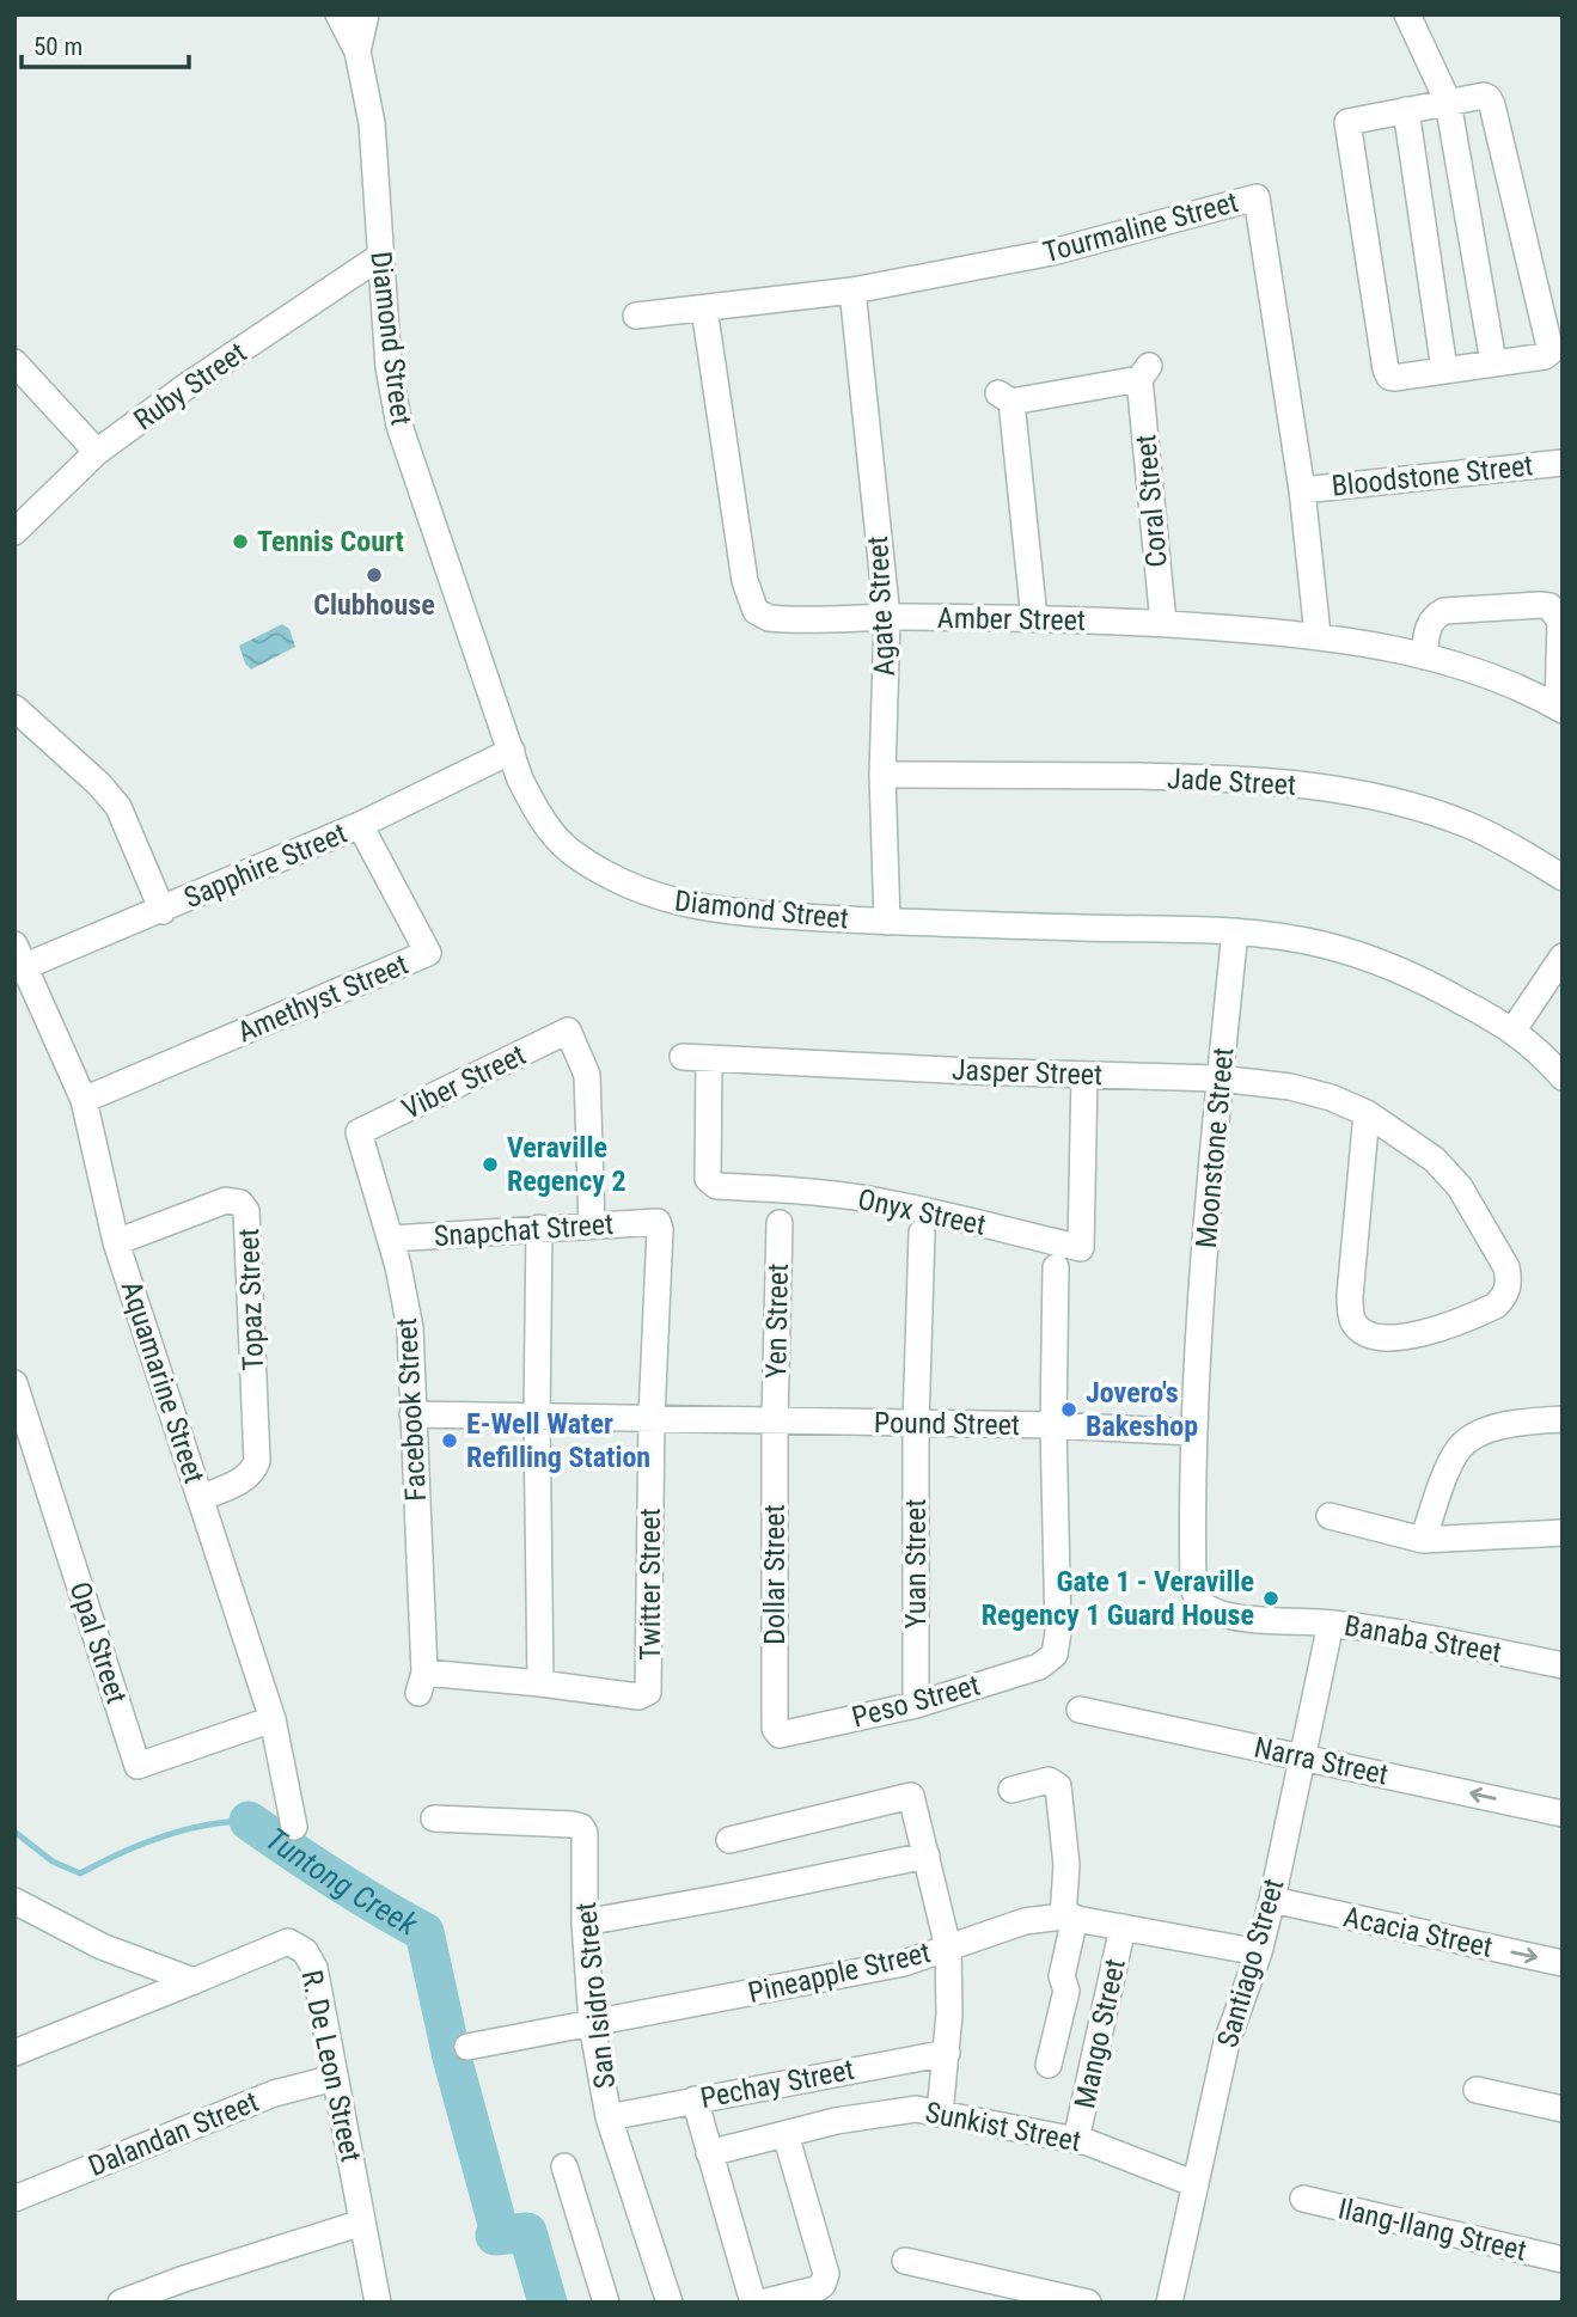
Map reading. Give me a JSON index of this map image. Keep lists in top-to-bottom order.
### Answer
{
  "streets": {
    "street": [
      "Tourmaline Street",
      "Diamond Street",
      "Ruby Street",
      "Bloodstone Street",
      "Coral Street",
      "Agate Street",
      "Amber Street",
      "Jade Street",
      "Sapphire Street",
      "Amethyst Street",
      "Jasper Street",
      "Viber Street",
      "Moonstone Street",
      "Onyx Street",
      "Snapchat Street",
      "Topaz Street",
      "Yen Street",
      "Aquamarine Street",
      "Facebook Street",
      "Pound Street",
      "Yuan Street",
      "Dollar Street",
      "Twitter Street",
      "Banaba Street",
      "Opal Street",
      "Peso Street",
      "Narra Street",
      "Acacia Street",
      "Santiago Street",
      "Pineapple Street",
      "San Isidro Street",
      "Mango Street",
      "R. De Leon Street",
      "Pechay Street",
      "Sunkist Street",
      "Dalandan Street",
      "Ilang-Ilang Street"
    ]
  },
  "crossings": [
    ["Tourmaline Street", "Bloodstone Street"],
    ["Tourmaline Street", "Agate Street"],
    ["Tourmaline Street", "Amber Street"],
    ["Diamond Street", "Ruby Street"],
    ["Diamond Street", "Agate Street"],
    ["Diamond Street", "Sapphire Street"],
    ["Diamond Street", "Moonstone Street"],
    ["Coral Street", "Amber Street"],
    ["Agate Street", "Amber Street"],
    ["Agate Street", "Jade Street"],
    ["Sapphire Street", "Amethyst Street"],
    ["Sapphire Street", "Aquamarine Street"],
    ["Amethyst Street", "Aquamarine Street"],
    ["Jasper Street", "Moonstone Street"],
    ["Jasper Street", "Onyx Street"],
    ["Viber Street", "Snapchat Street"],
    ["Viber Street", "Facebook Street"],
    ["Moonstone Street", "Pound Street"],
    ["Moonstone Street", "Banaba Street"],
    ["Snapchat Street", "Facebook Street"],
    ["Snapchat Street", "Twitter Street"],
    ["Topaz Street", "Aquamarine Street"],
    ["Yen Street", "Pound Street"],
    ["Yen Street", "Dollar Street"],
    ["Aquamarine Street", "Opal Street"],
    ["Facebook Street", "Pound Street"],
    ["Facebook Street", "Twitter Street"],
    ["Pound Street", "Yuan Street"],
    ["Pound Street", "Dollar Street"],
    ["Pound Street", "Twitter Street"],
    ["Pound Street", "Banaba Street"],
    ["Pound Street", "Peso Street"],
    ["Yuan Street", "Peso Street"],
    ["Dollar Street", "Peso Street"],
    ["Banaba Street", "Santiago Street"],
    ["Narra Street", "Santiago Street"],
    ["Acacia Street", "Santiago Street"],
    ["Santiago Street", "Pineapple Street"],
    ["Santiago Street", "Sunkist Street"],
    ["Pineapple Street", "San Isidro Street"],
    ["Pineapple Street", "Mango Street"],
    ["San Isidro Street", "Pechay Street"],
    ["Mango Street", "Sunkist Street"],
    ["R. De Leon Street", "Dalandan Street"]
  ],
  "one_way": ["Narra Street", "Acacia Street"],
  "water": ["Tuntong Creek"],
  "places": [
    "Tennis Court",
    "Clubhouse",
    "Veraville Regency 2",
    "Jovero's Bakeshop",
    "E-Well Water Refilling Station",
    "Gate 1 - Veraville Regency 1 Guard House"
  ],
  "scale_bar": "50 m"
}
